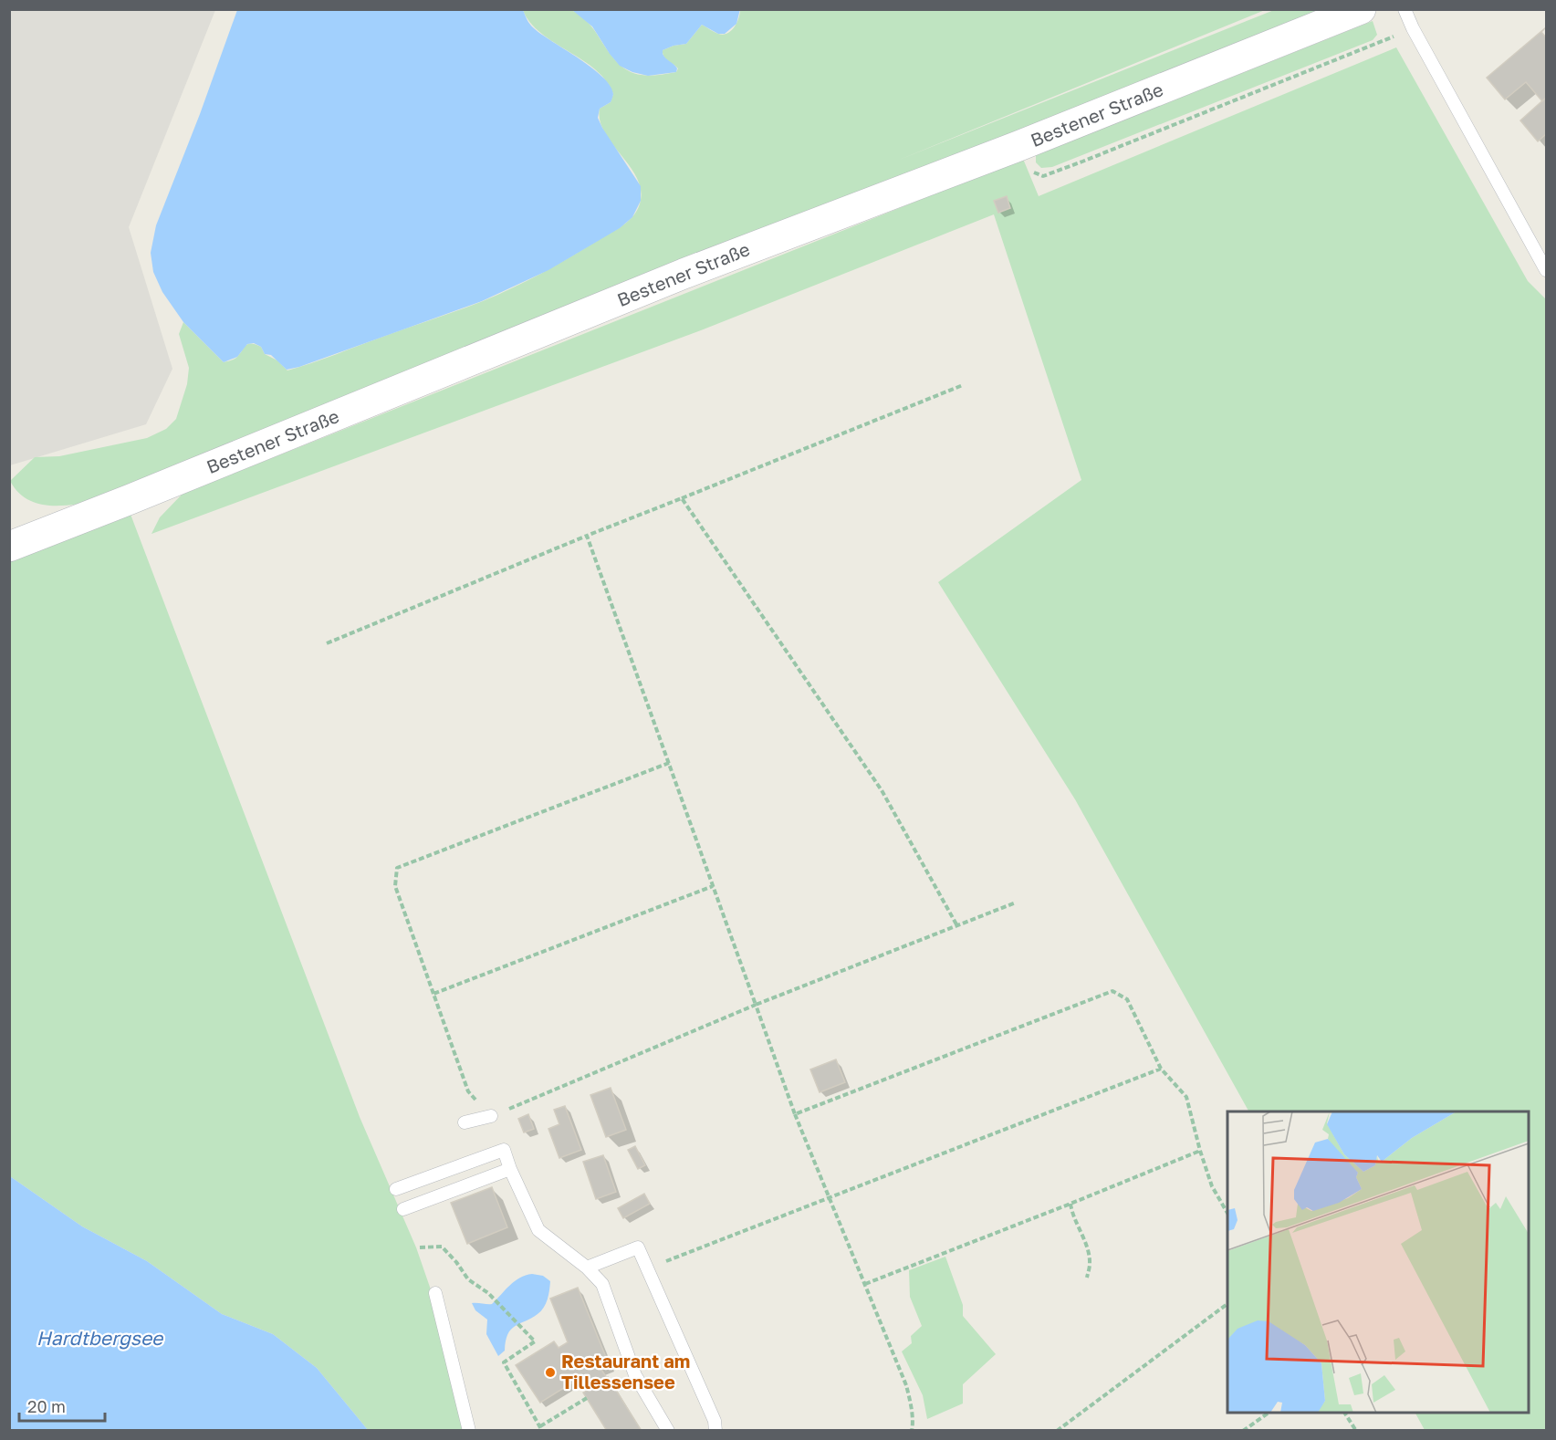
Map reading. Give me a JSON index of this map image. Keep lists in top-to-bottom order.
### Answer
{
  "streets": {
    "street": ["Bestener Straße"]
  },
  "water": ["Hardtbergsee"],
  "places": ["Restaurant am Tillessensee"],
  "scale_bar": "20 m"
}
